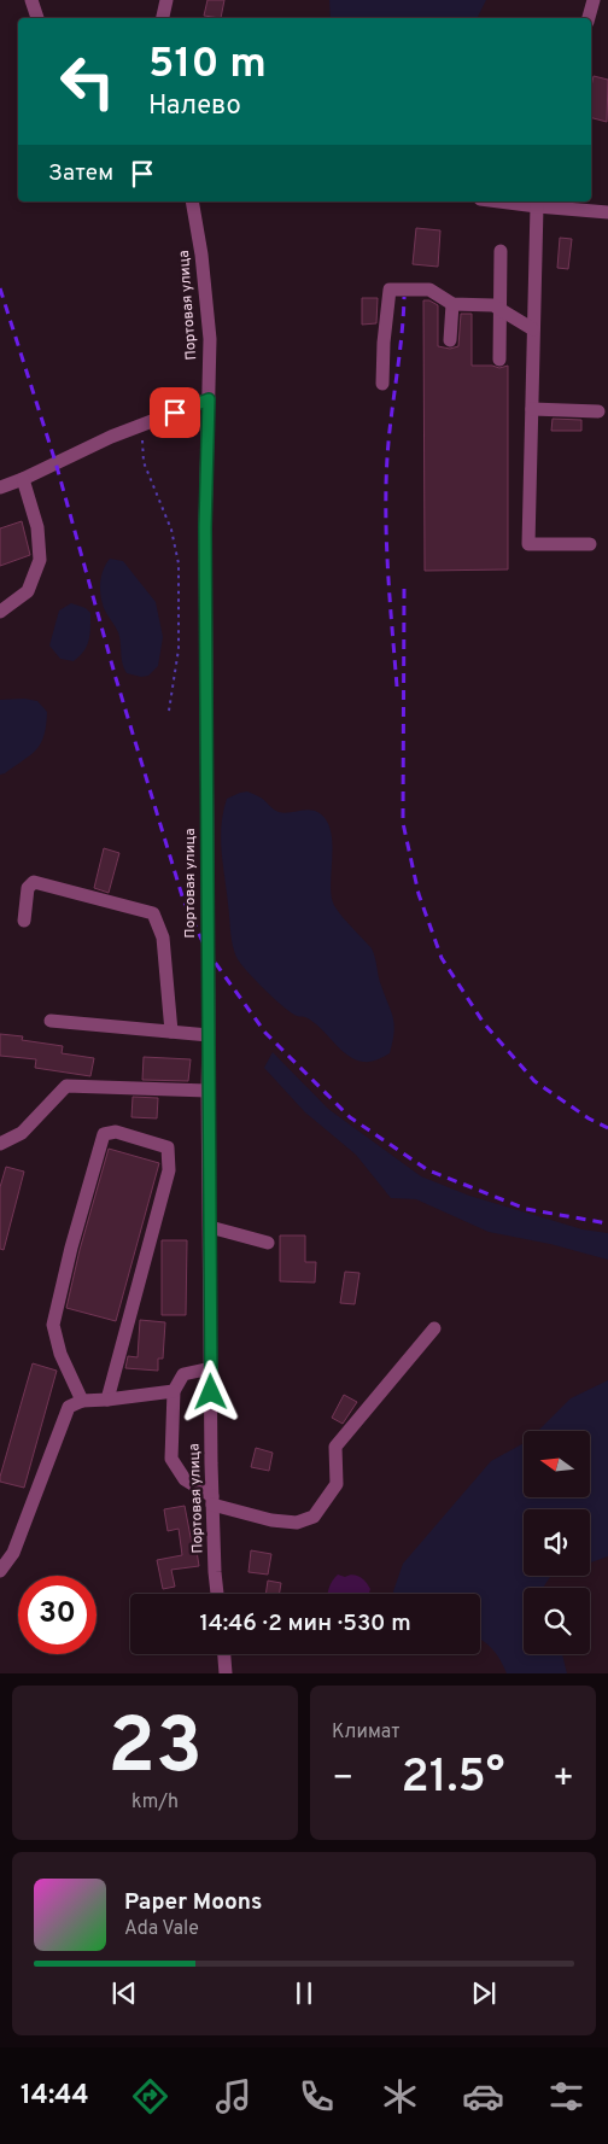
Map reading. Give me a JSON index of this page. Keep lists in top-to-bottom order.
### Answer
{
  "streets": {
    "street": ["Портовая улица"]
  },
  "north": "left",
  "page": {
    "turn": ["510 m", "Налево"],
    "then": "Затем",
    "limit": "30",
    "trip": "14:46 · 2 мин · 530 m",
    "tile": [
      ["23", "km/h"],
      "Климат"
    ],
    "heat": ["−", "21.5°", "+"],
    "song": ["Paper Moons", "Ada Vale"],
    "tabs": "14:44"
  }
}
